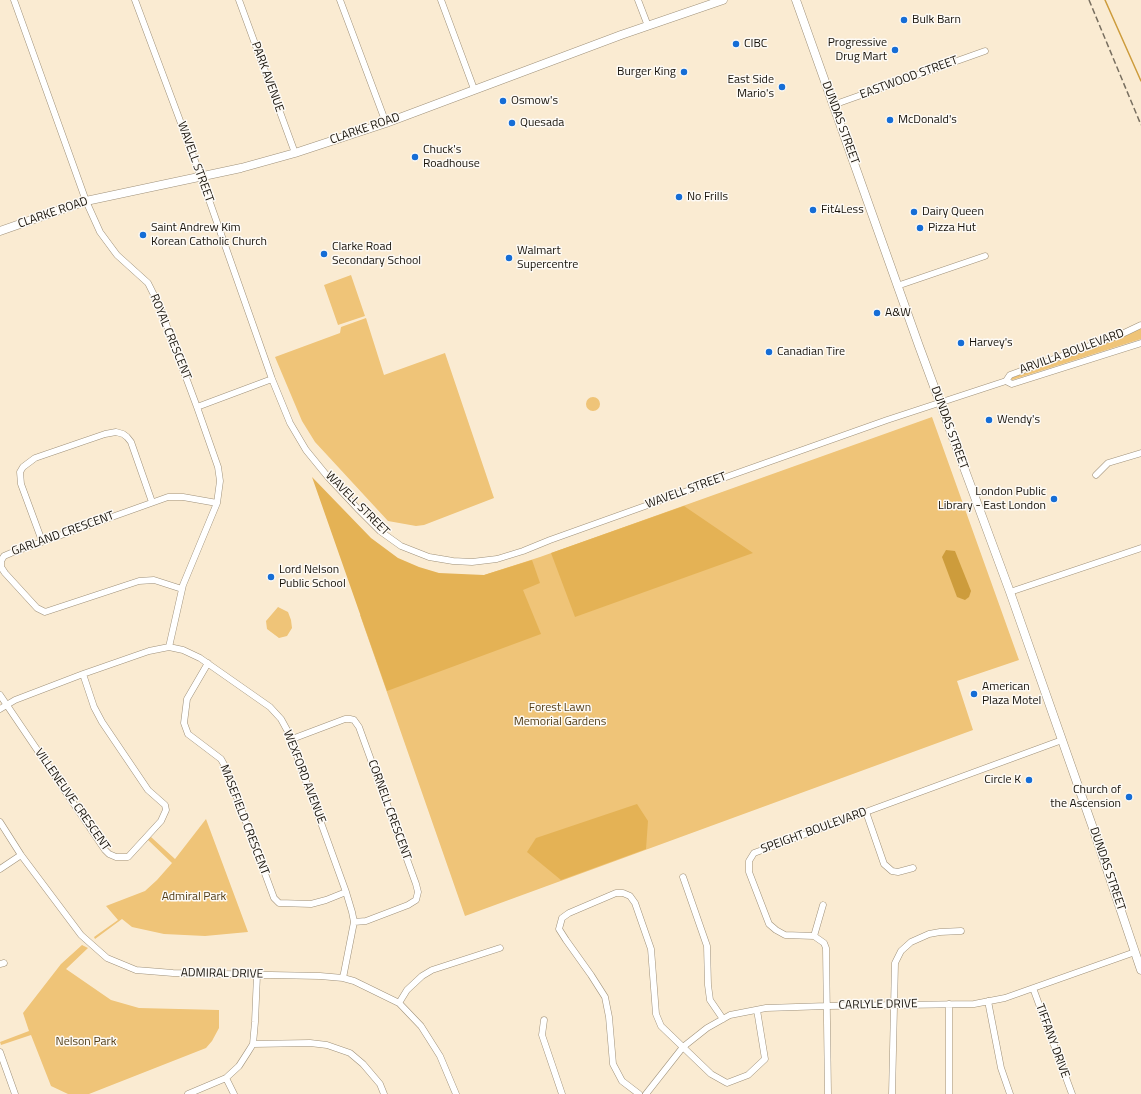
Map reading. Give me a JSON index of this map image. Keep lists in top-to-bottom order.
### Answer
{
  "streets": {
    "main road": ["DUNDAS STREET", "CLARKE ROAD"],
    "street": [
      "PARK AVENUE",
      "EASTWOOD STREET",
      "WAVELL STREET",
      "ROYAL CRESCENT",
      "ARVILLA BOULEVARD",
      "GARLAND CRESCENT",
      "WEXFORD AVENUE",
      "VILLENEUVE CRESCENT",
      "CORNELL CRESCENT",
      "MASEFIELD CRESCENT",
      "SPEIGHT BOULEVARD",
      "ADMIRAL DRIVE",
      "CARLYLE DRIVE",
      "TIFFANY DRIVE"
    ]
  },
  "crossings": [
    ["PARK AVENUE", "CLARKE ROAD"],
    ["EASTWOOD STREET", "DUNDAS STREET"],
    ["DUNDAS STREET", "WAVELL STREET"],
    ["DUNDAS STREET", "ARVILLA BOULEVARD"],
    ["DUNDAS STREET", "SPEIGHT BOULEVARD"],
    ["DUNDAS STREET", "CARLYLE DRIVE"],
    ["CLARKE ROAD", "WAVELL STREET"],
    ["CLARKE ROAD", "ROYAL CRESCENT"],
    ["WAVELL STREET", "ARVILLA BOULEVARD"],
    ["ROYAL CRESCENT", "GARLAND CRESCENT"],
    ["ROYAL CRESCENT", "WEXFORD AVENUE"],
    ["WEXFORD AVENUE", "VILLENEUVE CRESCENT"],
    ["WEXFORD AVENUE", "CORNELL CRESCENT"],
    ["WEXFORD AVENUE", "MASEFIELD CRESCENT"],
    ["WEXFORD AVENUE", "ADMIRAL DRIVE"],
    ["CARLYLE DRIVE", "TIFFANY DRIVE"]
  ],
  "parks": ["Forest Lawn Memorial Gardens", "Admiral Park", "Nelson Park"],
  "places": [
    "Bulk Barn",
    "CIBC",
    "Progressive Drug Mart",
    "Burger King",
    "East Side Mario's",
    "Osmow's",
    "McDonald's",
    "Quesada",
    "Chuck's Roadhouse",
    "No Frills",
    "Fit4Less",
    "Dairy Queen",
    "Pizza Hut",
    "Saint Andrew Kim Korean Catholic Church",
    "Clarke Road Secondary School",
    "Walmart Supercentre",
    "A&W",
    "Harvey's",
    "Canadian Tire",
    "Wendy's",
    "London Public Library - East London",
    "Lord Nelson Public School",
    "American Plaza Motel",
    "Circle K",
    "Church of the Ascension"
  ]
}
